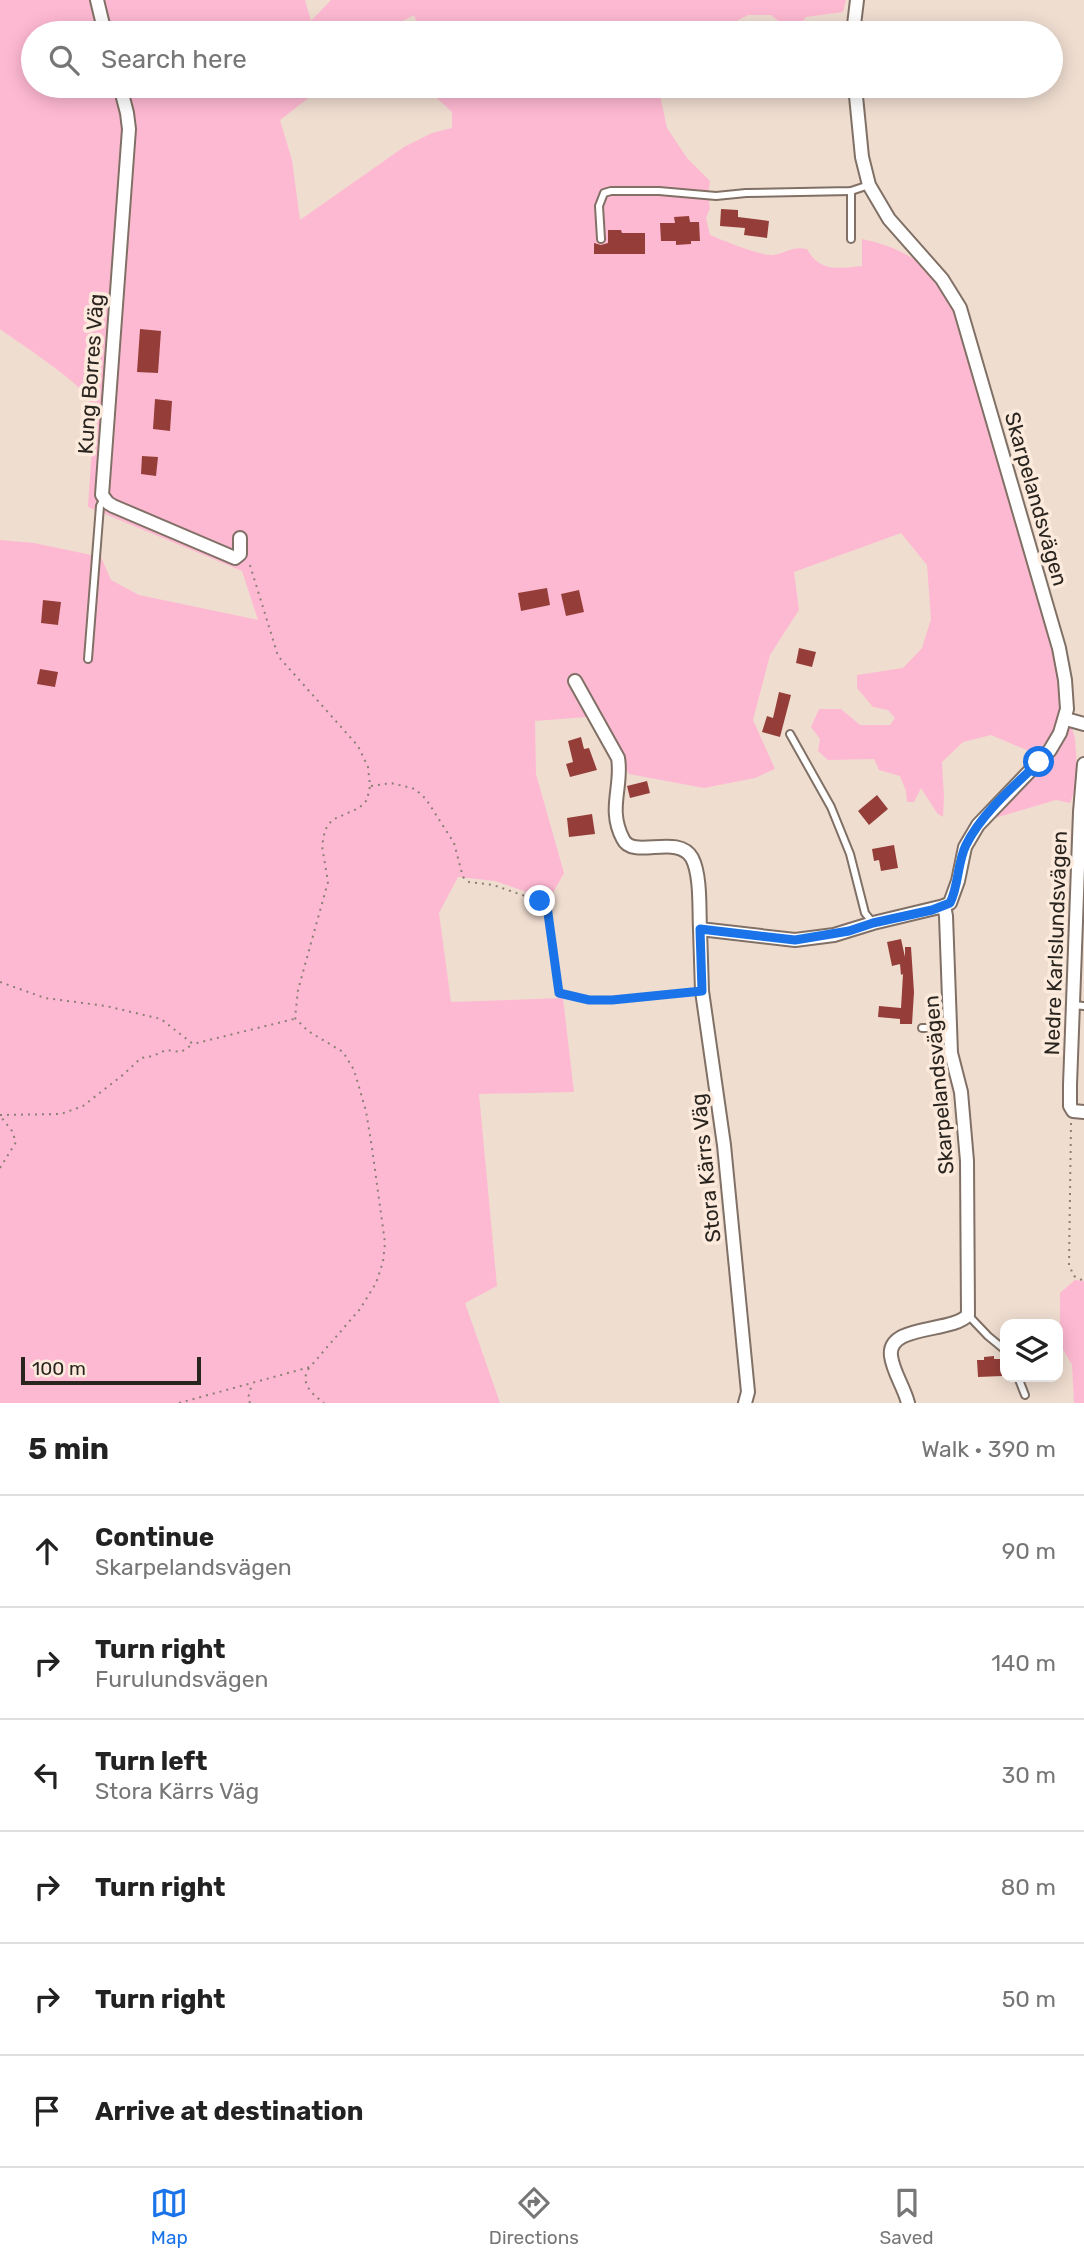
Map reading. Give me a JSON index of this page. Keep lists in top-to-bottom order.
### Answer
{
  "streets": {
    "street": [
      "Kung Borres Väg",
      "Skarpelandsvägen",
      "Nedre Karlslundsvägen",
      "Stora Kärrs Väg"
    ]
  },
  "scale_bar": "100 m",
  "page": {
    "search": "Search here",
    "scale": "100 m",
    "heading": ["5 min", "Walk · 390 m"],
    "list": [
      ["Continue", "Skarpelandsvägen", "90 m"],
      ["Turn right", "Furulundsvägen", "140 m"],
      ["Turn left", "Stora Kärrs Väg", "30 m"],
      ["Turn right", "80 m"],
      ["Turn right", "50 m"],
      "Arrive at destination"
    ],
    "nav": ["Map", "Directions", "Saved"]
  }
}
